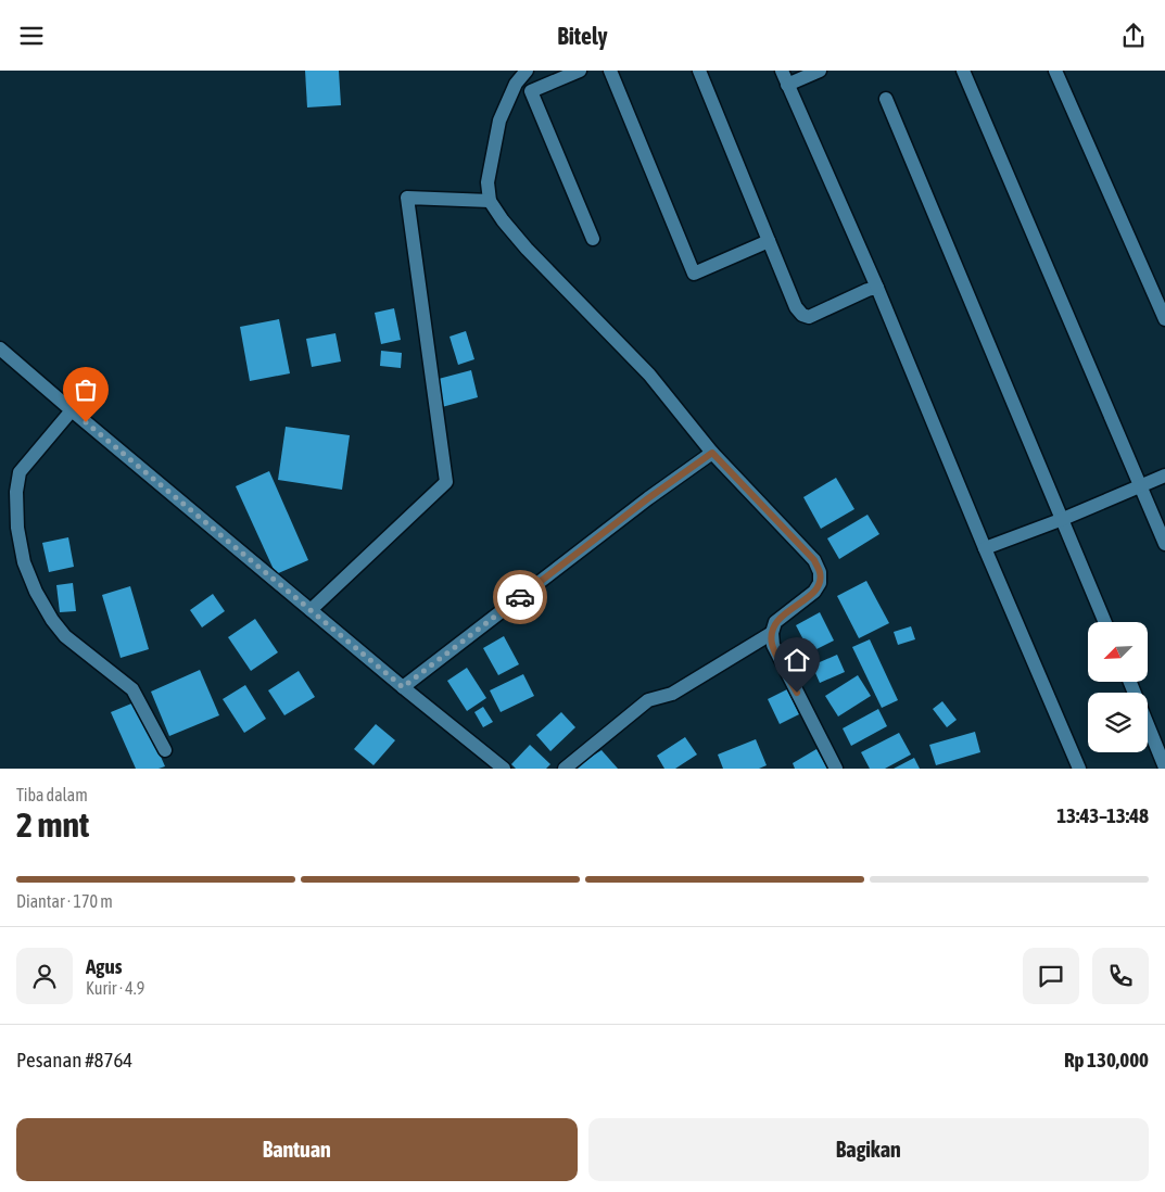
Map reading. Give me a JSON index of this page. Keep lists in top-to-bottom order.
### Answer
{
  "north": "bottom left",
  "page": {
    "header": "Bitely",
    "heading": ["2 mnt", "Tiba dalam", "13:43–13:48"],
    "panel": [
      "Agus",
      "Kurir · 4.9",
      "Pesanan #8764",
      "Rp 130,000"
    ],
    "bar": "Diantar · 170 m",
    "buttons": ["Bantuan", "Bagikan"]
  }
}
